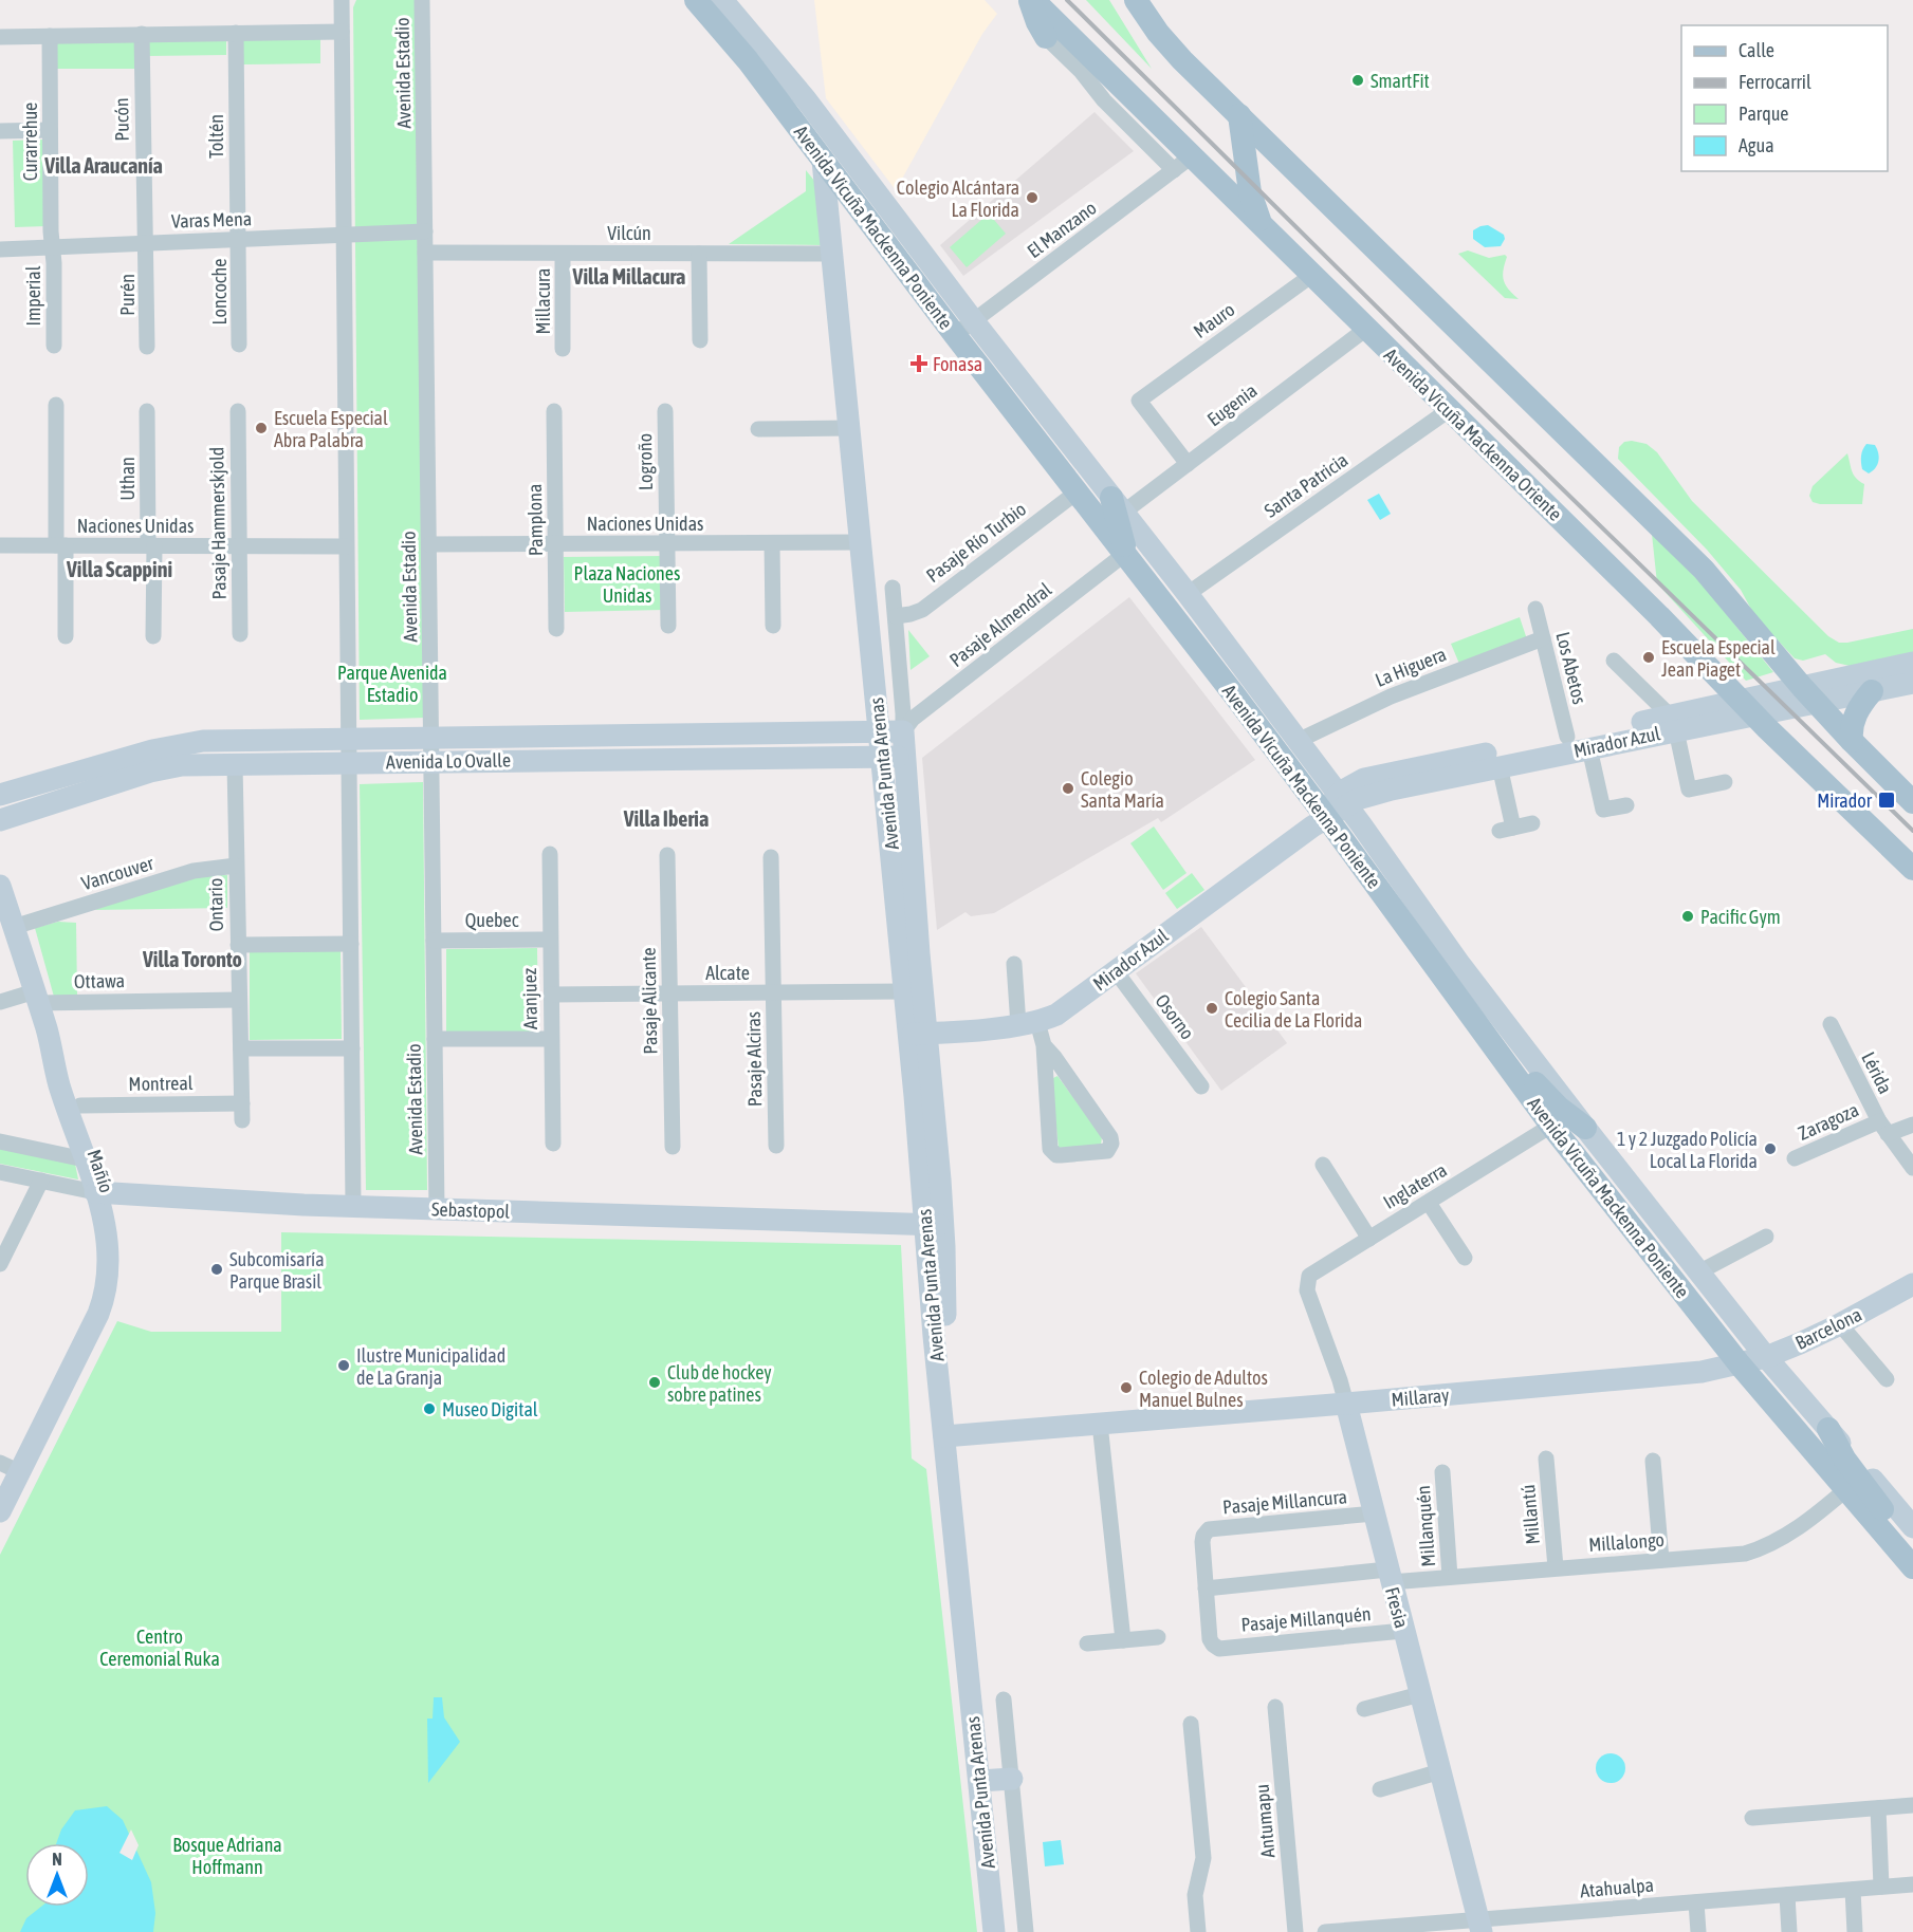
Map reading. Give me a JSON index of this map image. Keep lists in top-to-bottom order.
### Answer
{
  "streets": {
    "main road": [
      "Avenida Vicuña Mackenna Poniente",
      "Avenida Vicuña Mackenna Oriente",
      "Mirador Azul",
      "Avenida Lo Ovalle",
      "Avenida Punta Arenas",
      "Mañío",
      "Sebastopol",
      "Barcelona",
      "Millaray",
      "Fresia"
    ],
    "street": [
      "Avenida Estadio",
      "Pucón",
      "Toltén",
      "Curarrehue",
      "Varas Mena",
      "El Manzano",
      "Vilcún",
      "Loncoche",
      "Purén",
      "Imperial",
      "Millacura",
      "Mauro",
      "Eugenia",
      "Logroño",
      "Uthan",
      "Santa Patricia",
      "Pamplona",
      "Pasaje Hammerskjold",
      "Naciones Unidas",
      "Pasaje Río Turbio",
      "Pasaje Almendral",
      "La Higuera",
      "Los Abetos",
      "Vancouver",
      "Ontario",
      "Quebec",
      "Alcate",
      "Ottawa",
      "Aranjuez",
      "Pasaje Alicante",
      "Osorno",
      "Pasaje Alciras",
      "Lérida",
      "Montreal",
      "Zaragoza",
      "Inglaterra",
      "Pasaje Millancura",
      "Millantú",
      "Millanquén",
      "Millalongo",
      "Pasaje Millanquén",
      "Antumapu",
      "Atahualpa"
    ]
  },
  "crossings": [
    ["Avenida Estadio", "Varas Mena"],
    ["Avenida Estadio", "Vilcún"],
    ["Avenida Estadio", "Naciones Unidas"],
    ["Avenida Estadio", "Avenida Lo Ovalle"],
    ["Avenida Estadio", "Quebec"],
    ["Avenida Estadio", "Sebastopol"],
    ["Pucón", "Varas Mena"],
    ["Pucón", "Purén"],
    ["Toltén", "Varas Mena"],
    ["Toltén", "Loncoche"],
    ["Curarrehue", "Varas Mena"],
    ["Curarrehue", "Imperial"],
    ["Varas Mena", "Loncoche"],
    ["Varas Mena", "Purén"],
    ["Varas Mena", "Imperial"],
    ["Avenida Vicuña Mackenna Poniente", "El Manzano"],
    ["Avenida Vicuña Mackenna Poniente", "Eugenia"],
    ["Avenida Vicuña Mackenna Poniente", "Santa Patricia"],
    ["Avenida Vicuña Mackenna Poniente", "Pasaje Río Turbio"],
    ["Avenida Vicuña Mackenna Poniente", "Pasaje Almendral"],
    ["Avenida Vicuña Mackenna Poniente", "La Higuera"],
    ["Avenida Vicuña Mackenna Poniente", "Mirador Azul"],
    ["Avenida Vicuña Mackenna Poniente", "Avenida Punta Arenas"],
    ["Avenida Vicuña Mackenna Poniente", "Inglaterra"],
    ["Avenida Vicuña Mackenna Poniente", "Barcelona"],
    ["Avenida Vicuña Mackenna Poniente", "Millaray"],
    ["Avenida Vicuña Mackenna Poniente", "Millalongo"],
    ["El Manzano", "Avenida Vicuña Mackenna Oriente"],
    ["Vilcún", "Millacura"],
    ["Vilcún", "Avenida Punta Arenas"],
    ["Mauro", "Eugenia"],
    ["Mauro", "Avenida Vicuña Mackenna Oriente"],
    ["Eugenia", "Avenida Vicuña Mackenna Oriente"],
    ["Avenida Vicuña Mackenna Oriente", "Santa Patricia"],
    ["Avenida Vicuña Mackenna Oriente", "Mirador Azul"],
    ["Logroño", "Naciones Unidas"],
    ["Uthan", "Naciones Unidas"],
    ["Pamplona", "Naciones Unidas"],
    ["Pasaje Hammerskjold", "Naciones Unidas"],
    ["Naciones Unidas", "Avenida Punta Arenas"],
    ["Pasaje Río Turbio", "Avenida Punta Arenas"],
    ["Pasaje Almendral", "Avenida Lo Ovalle"],
    ["Pasaje Almendral", "Avenida Punta Arenas"],
    ["La Higuera", "Los Abetos"],
    ["Los Abetos", "Mirador Azul"],
    ["Mirador Azul", "Avenida Punta Arenas"],
    ["Mirador Azul", "Osorno"],
    ["Avenida Lo Ovalle", "Avenida Punta Arenas"],
    ["Avenida Lo Ovalle", "Ontario"],
    ["Avenida Punta Arenas", "Alcate"],
    ["Avenida Punta Arenas", "Sebastopol"],
    ["Avenida Punta Arenas", "Millaray"],
    ["Vancouver", "Ontario"],
    ["Vancouver", "Mañío"],
    ["Ontario", "Ottawa"],
    ["Ontario", "Montreal"],
    ["Quebec", "Aranjuez"],
    ["Alcate", "Aranjuez"],
    ["Alcate", "Pasaje Alicante"],
    ["Alcate", "Pasaje Alciras"],
    ["Ottawa", "Mañío"],
    ["Lérida", "Zaragoza"],
    ["Montreal", "Mañío"],
    ["Mañío", "Sebastopol"],
    ["Inglaterra", "Fresia"],
    ["Barcelona", "Millaray"],
    ["Millaray", "Fresia"],
    ["Pasaje Millancura", "Millalongo"],
    ["Pasaje Millancura", "Fresia"],
    ["Pasaje Millancura", "Pasaje Millanquén"],
    ["Millantú", "Millalongo"],
    ["Millanquén", "Millalongo"],
    ["Millalongo", "Fresia"],
    ["Millalongo", "Pasaje Millanquén"],
    ["Fresia", "Pasaje Millanquén"],
    ["Fresia", "Atahualpa"]
  ],
  "districts": [
    "Villa Araucanía",
    "Villa Millacura",
    "Villa Scappini",
    "Villa Iberia",
    "Villa Toronto"
  ],
  "parks": [
    "Plaza Naciones Unidas",
    "Parque Avenida Estadio",
    "Centro Ceremonial Ruka",
    "Bosque Adriana Hoffmann"
  ],
  "places": {
    "other": [
      "SmartFit",
      "Colegio Alcántara La Florida",
      "Escuela Especial Abra Palabra",
      "Escuela Especial Jean Piaget",
      "Colegio Santa María",
      "Pacific Gym",
      "Colegio Santa Cecilia de La Florida",
      "1 y 2 Juzgado Policía Local La Florida",
      "Subcomisaría Parque Brasil",
      "Ilustre Municipalidad de La Granja",
      "Club de hockey sobre patines",
      "Colegio de Adultos Manuel Bulnes",
      "Museo Digital"
    ],
    "health": ["Fonasa"],
    "transit": ["Mirador"]
  },
  "legend": [
    "Calle",
    "Ferrocarril",
    "Parque",
    "Agua"
  ],
  "north": "top"
}
